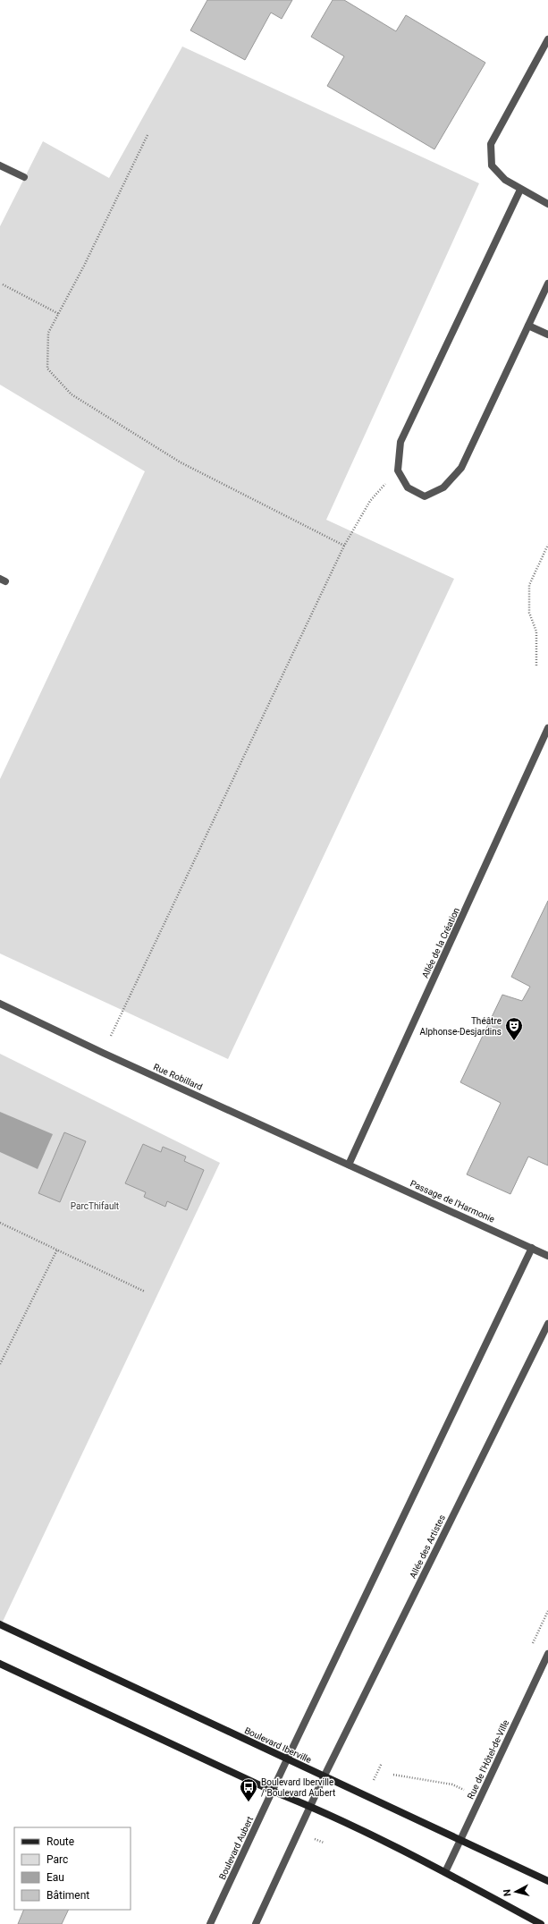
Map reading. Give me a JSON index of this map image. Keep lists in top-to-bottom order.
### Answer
{
  "streets": {
    "street": [
      "Allée de la Création",
      "Rue Robillard",
      "Passage de l'Harmonie",
      "Allée des Artistes",
      "Boulevard Iberville",
      "Rue de l'Hôtel-de-Ville",
      "Boulevard Aubert"
    ]
  },
  "crossings": [
    ["Allée de la Création", "Rue Robillard"],
    ["Allée de la Création", "Passage de l'Harmonie"],
    ["Rue Robillard", "Passage de l'Harmonie"],
    ["Passage de l'Harmonie", "Boulevard Aubert"],
    ["Allée des Artistes", "Boulevard Iberville"],
    ["Boulevard Iberville", "Rue de l'Hôtel-de-Ville"],
    ["Boulevard Iberville", "Boulevard Aubert"]
  ],
  "parks": ["ParcThifault"],
  "places": {
    "theatre": ["Théâtre Alphonse-Desjardins"],
    "bus stop": ["Boulevard Iberville / Boulevard Aubert"]
  },
  "legend": [
    "Route",
    "Parc",
    "Eau",
    "Bâtiment"
  ],
  "north": "left"
}
